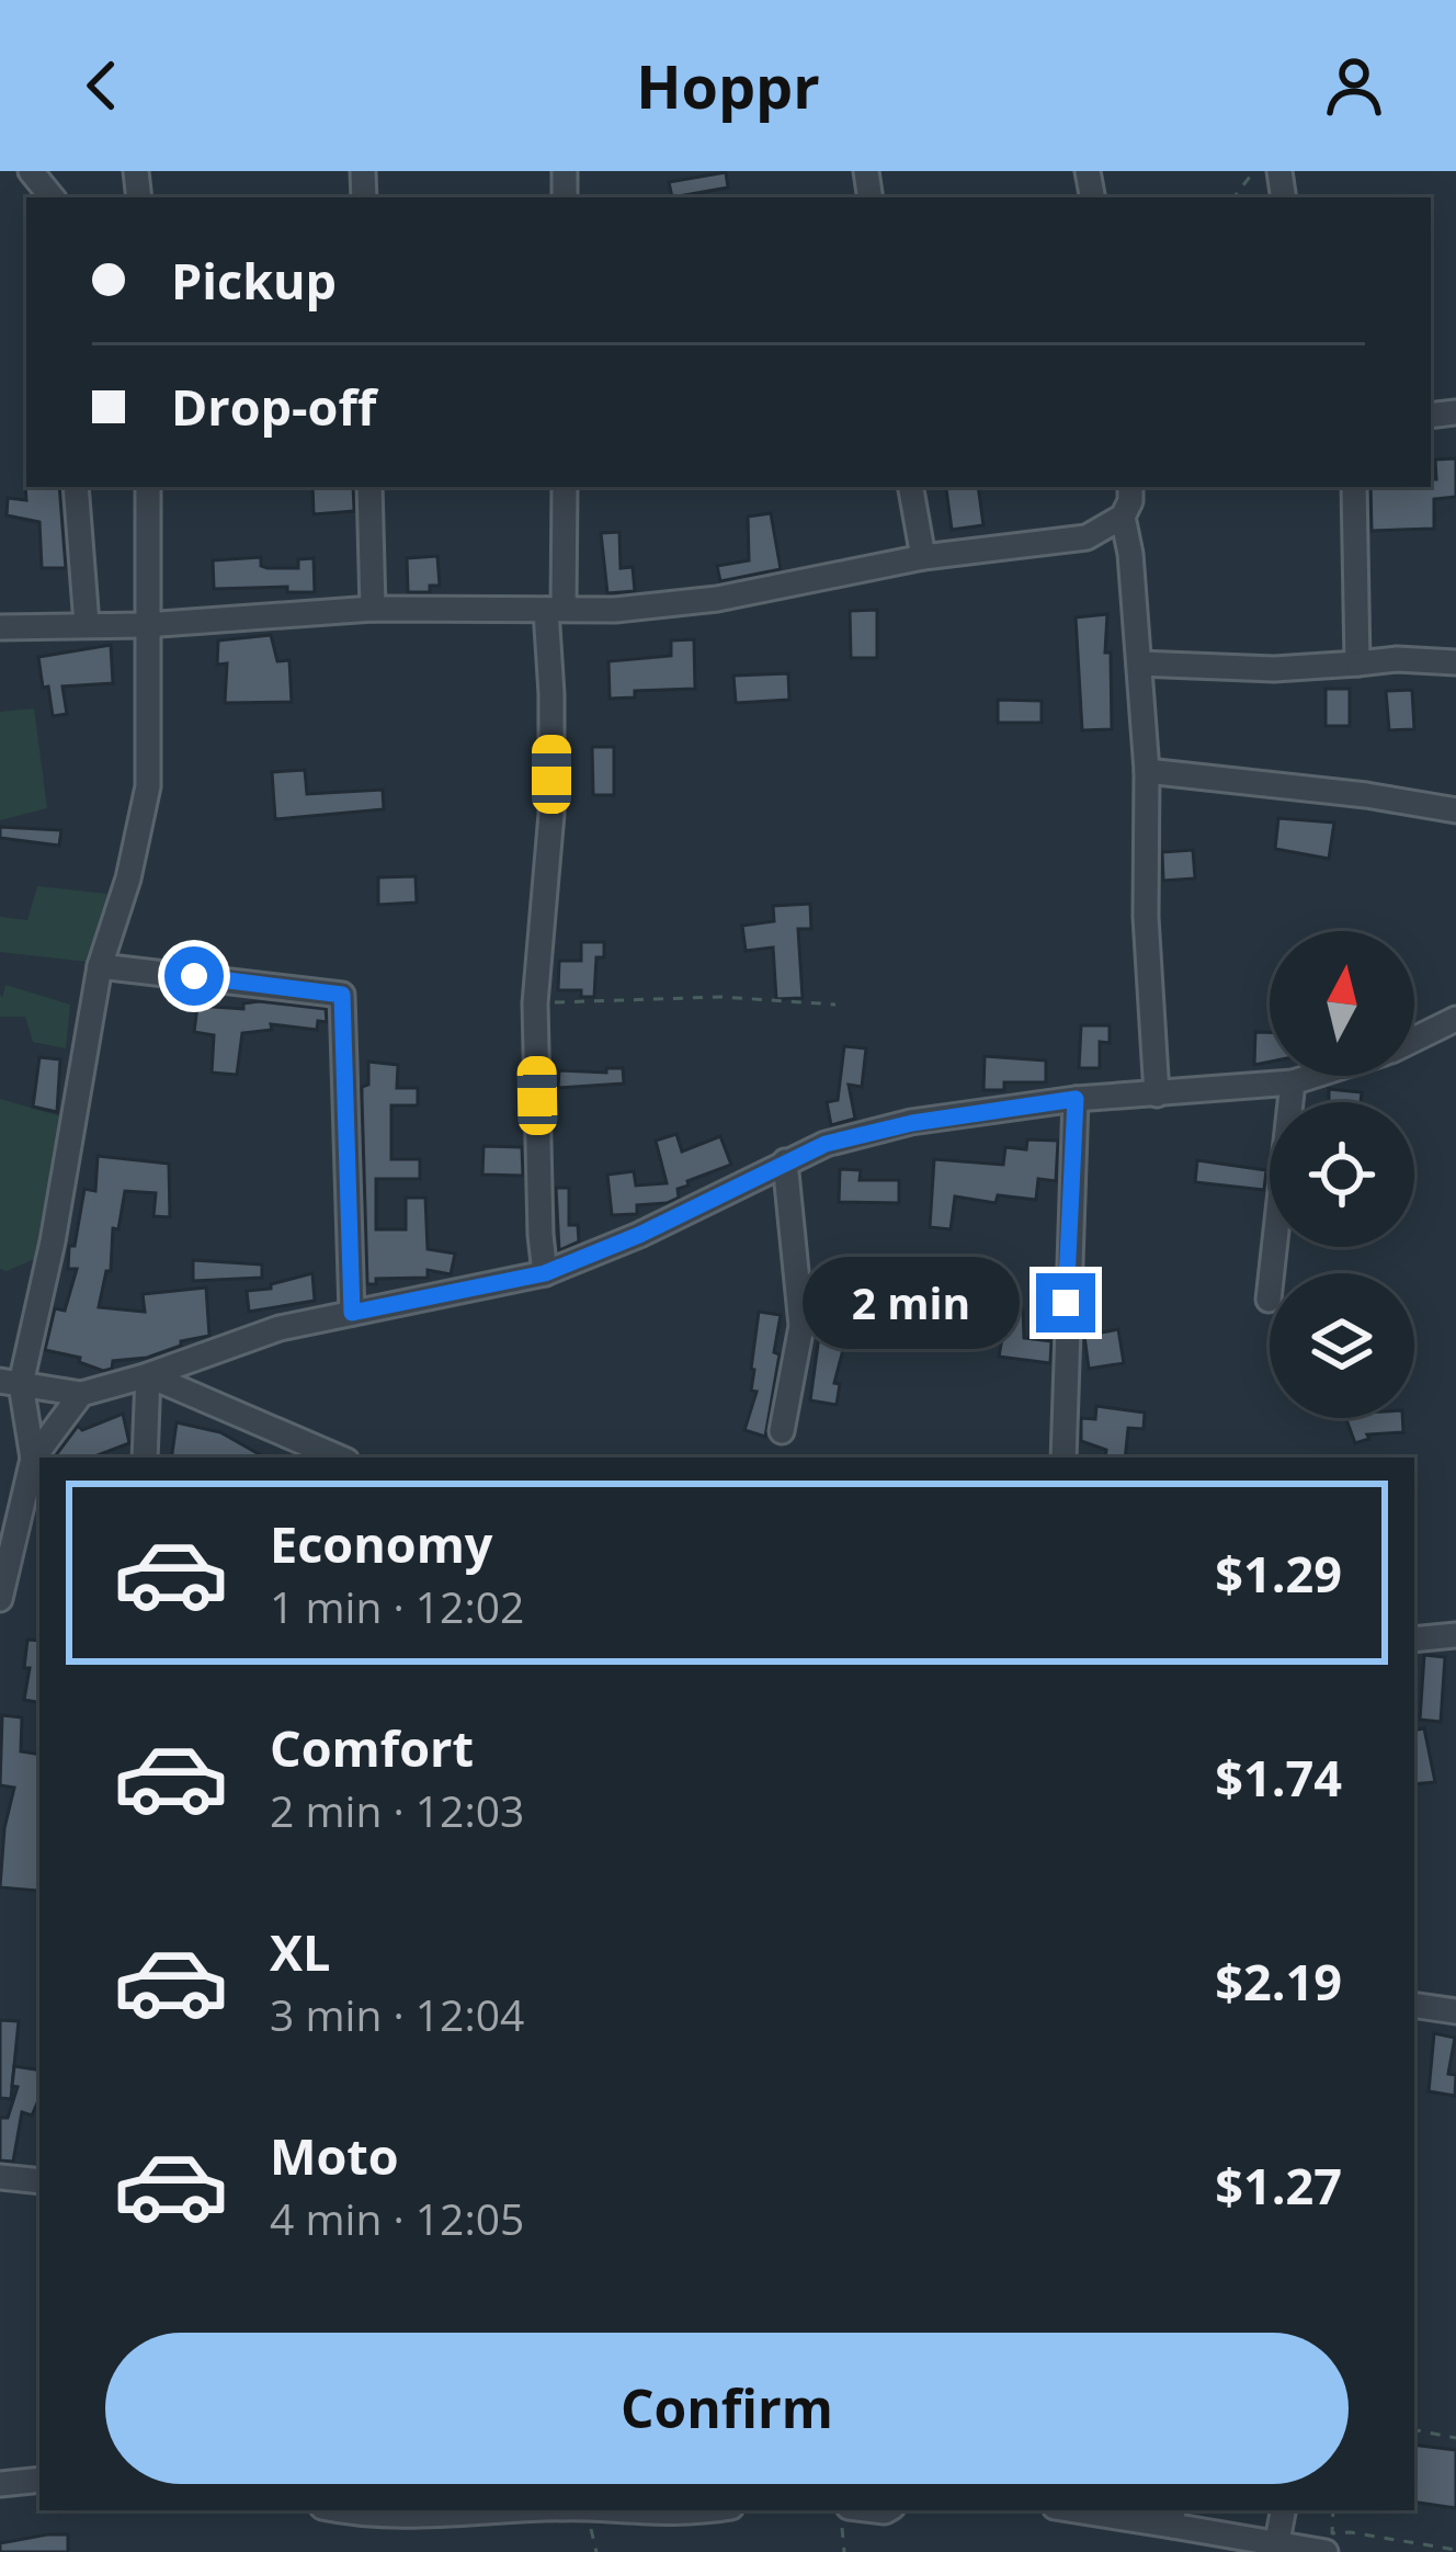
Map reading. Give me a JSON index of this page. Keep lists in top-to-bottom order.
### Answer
{
  "north": "top",
  "page": {
    "header": "Hoppr",
    "banner": ["Pickup", "Drop-off"],
    "bubble": "2 min",
    "list": [
      {
        "name": "Economy",
        "note": "1 min · 12:02",
        "value": "$1.29"
      },
      {
        "name": "Comfort",
        "note": "2 min · 12:03",
        "value": "$1.74"
      },
      {
        "name": "XL",
        "note": "3 min · 12:04",
        "value": "$2.19"
      },
      {
        "name": "Moto",
        "note": "4 min · 12:05",
        "value": "$1.27"
      }
    ],
    "buttons": "Confirm"
  }
}
